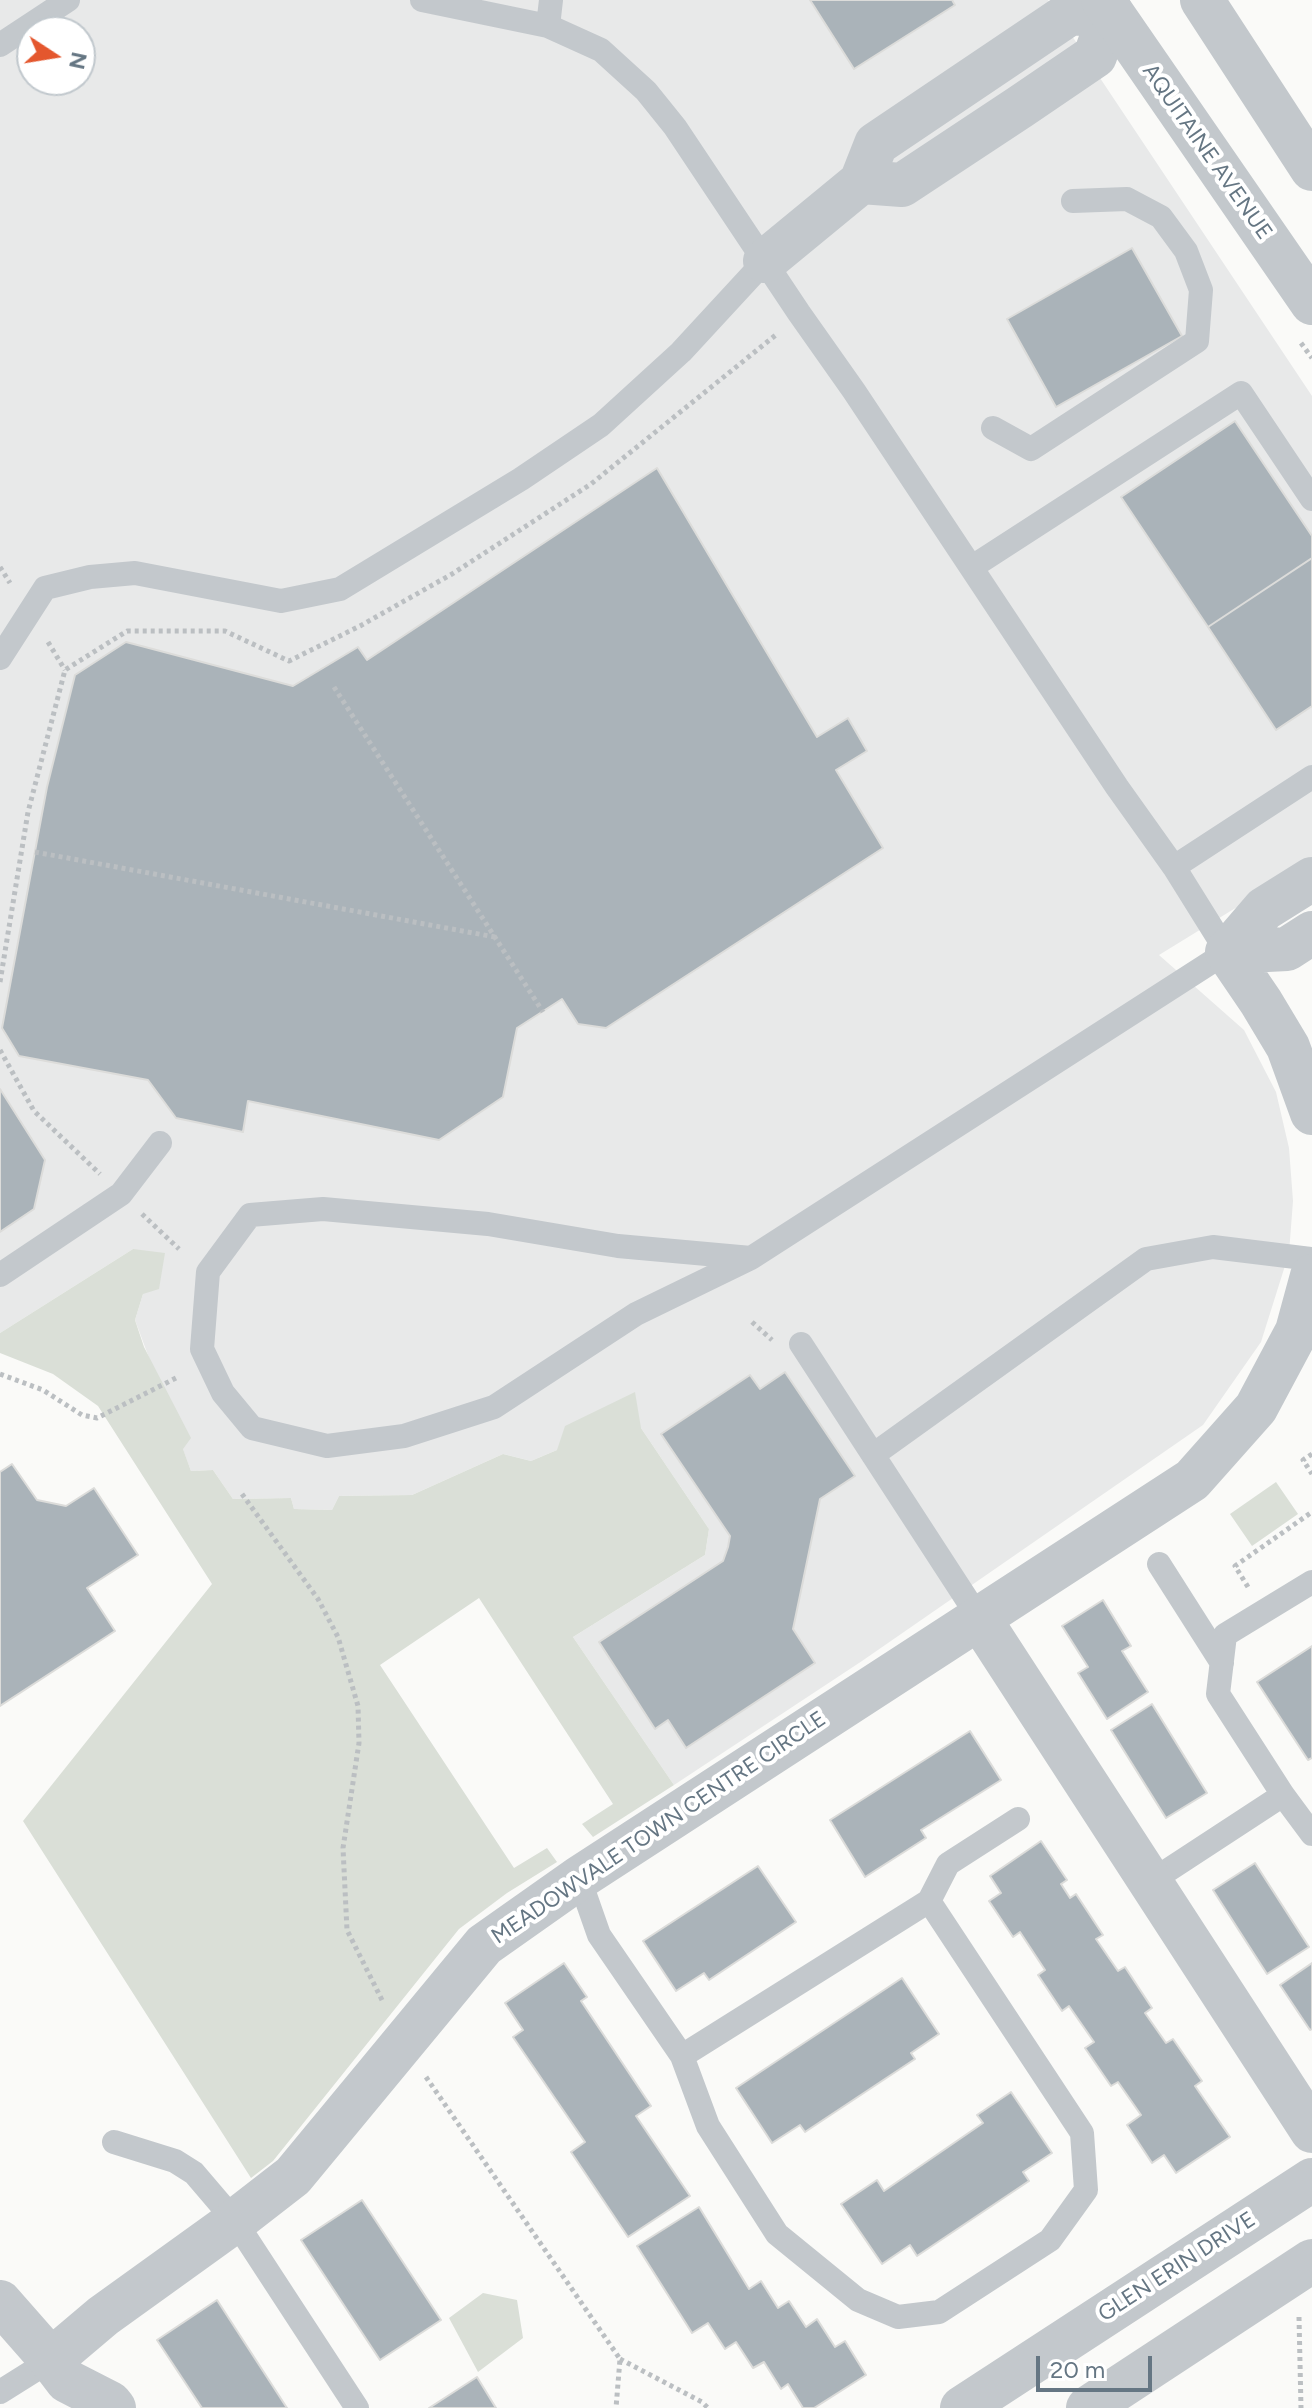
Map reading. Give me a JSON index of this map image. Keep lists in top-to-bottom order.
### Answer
{
  "streets": {
    "street": ["AQUITAINE AVENUE", "MEADOWVALE TOWN CENTRE CIRCLE", "GLEN ERIN DRIVE"]
  },
  "scale_bar": "20 m",
  "north": "right"
}
